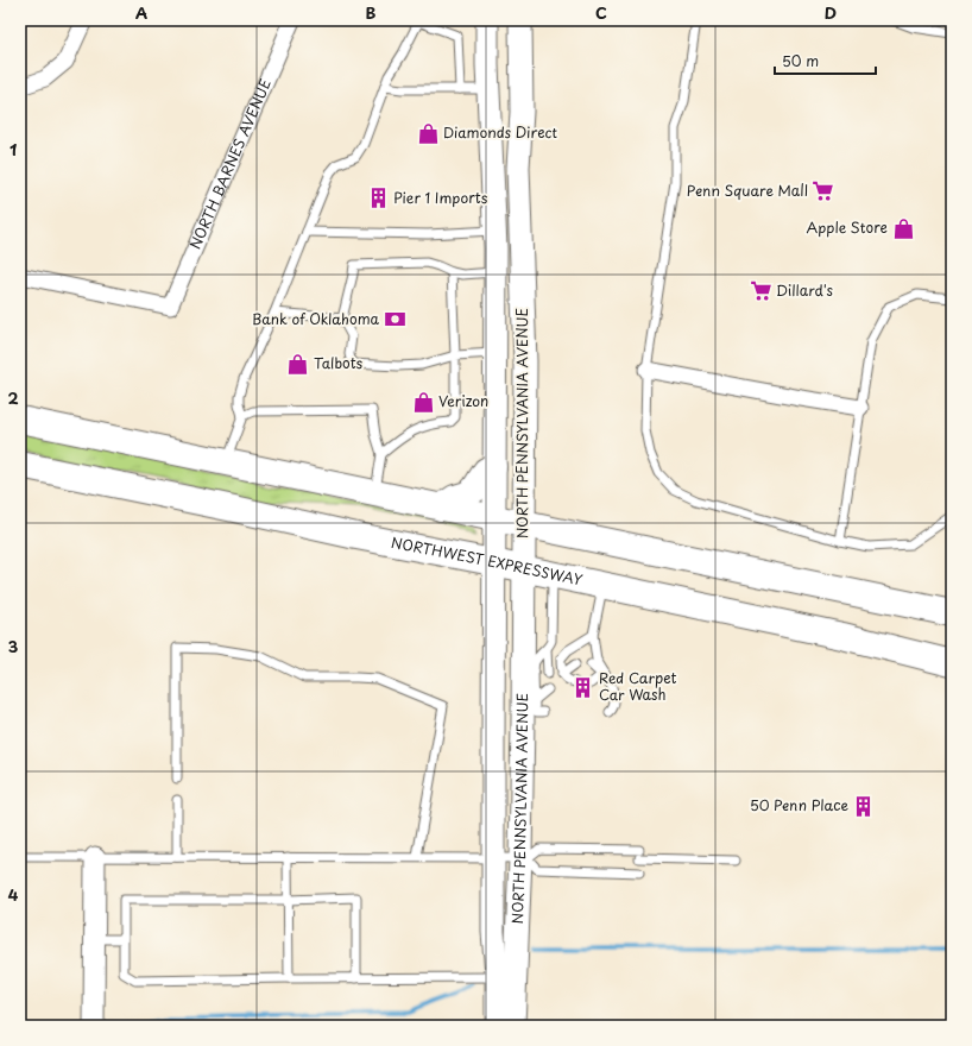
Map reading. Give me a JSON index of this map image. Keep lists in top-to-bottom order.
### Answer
{
  "streets": {
    "highway": ["NORTHWEST EXPRESSWAY"],
    "main road": ["NORTH PENNSYLVANIA AVENUE"],
    "street": ["NORTH BARNES AVENUE"]
  },
  "crossings": [
    ["NORTH PENNSYLVANIA AVENUE", "NORTHWEST EXPRESSWAY"]
  ],
  "places": {
    "shop": [
      "Diamonds Direct",
      "Apple Store",
      "Talbots",
      "Verizon"
    ],
    "supermarket": ["Penn Square Mall", "Dillard's"],
    "building": ["Pier 1 Imports", "Red Carpet Car Wash", "50 Penn Place"],
    "bank": ["Bank of Oklahoma"]
  },
  "scale_bar": "50 m",
  "grid": {
    "columns": [
      "A",
      "B",
      "C",
      "D"
    ],
    "rows": [
      "1",
      "2",
      "3",
      "4"
    ]
  }
}
